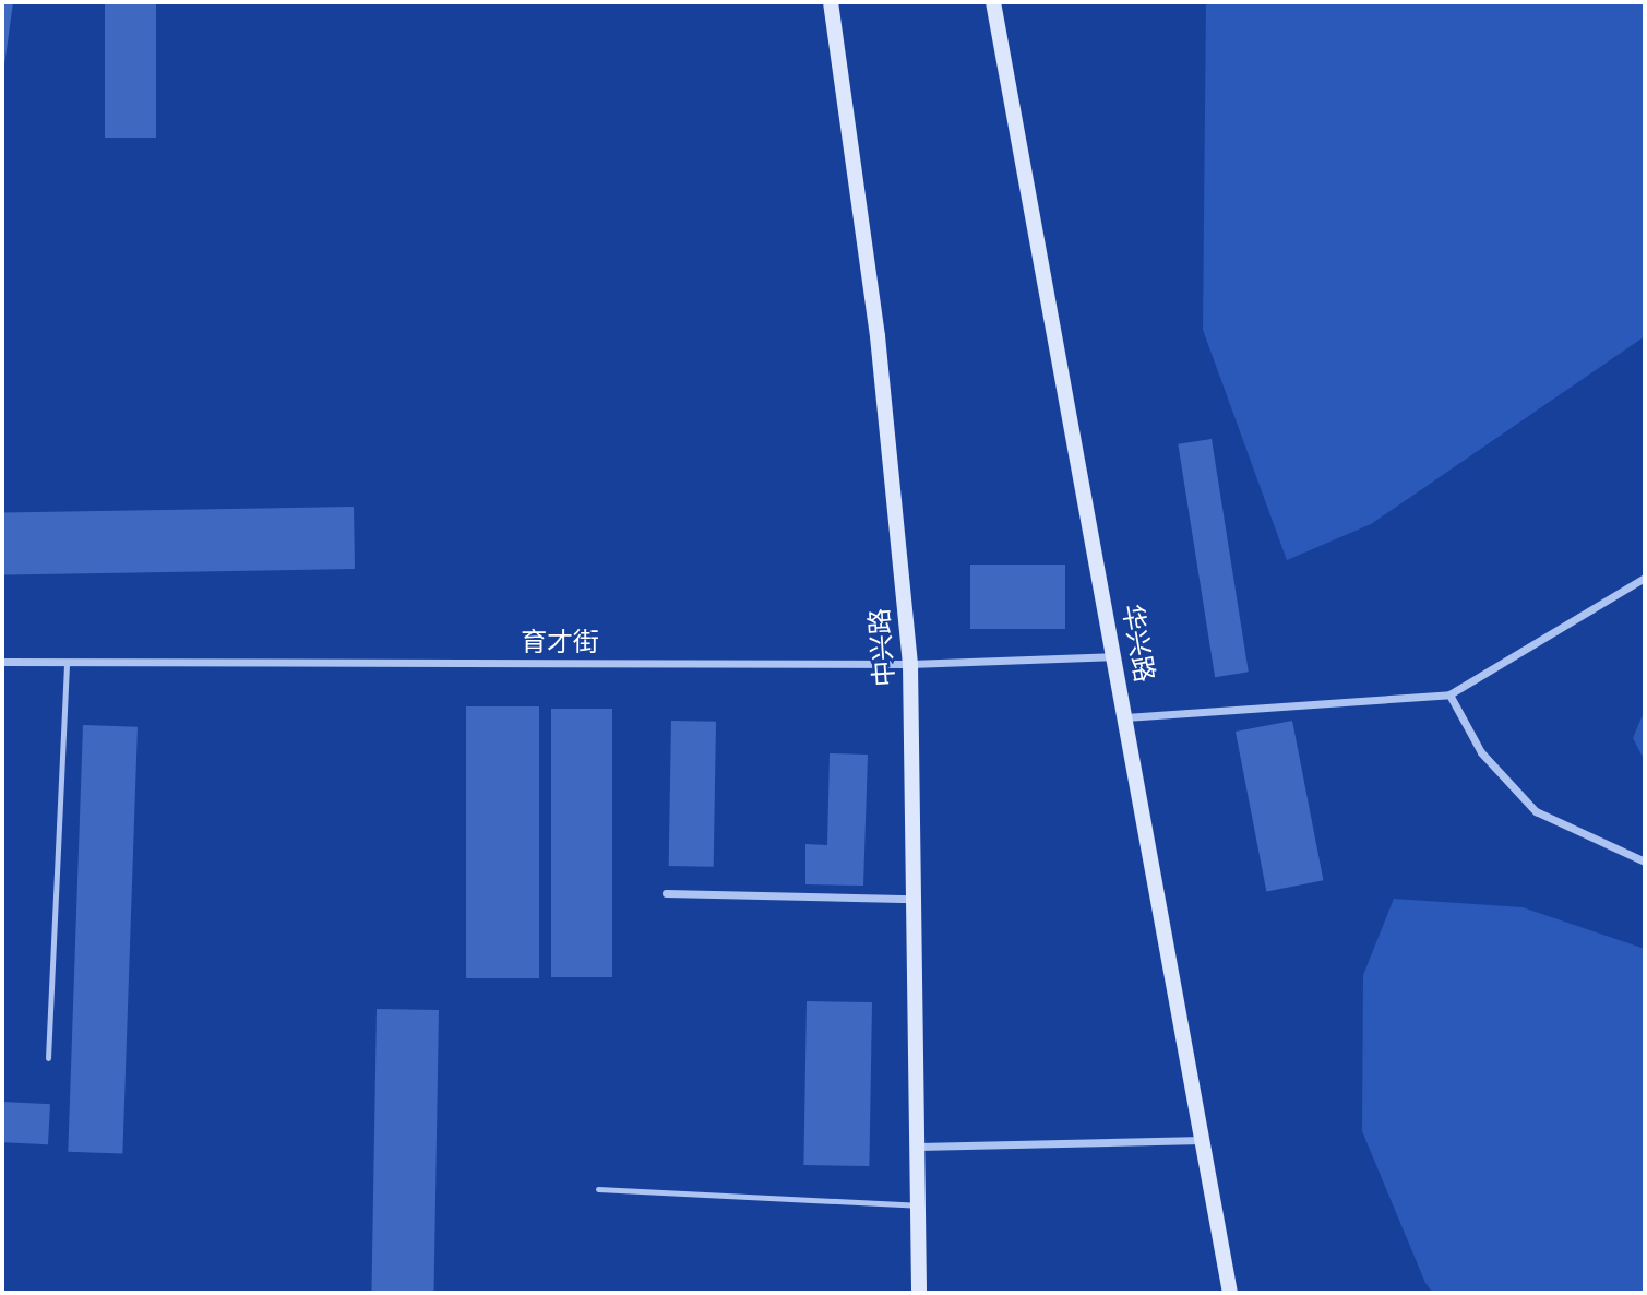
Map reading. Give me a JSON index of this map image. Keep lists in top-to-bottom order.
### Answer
{
  "streets": {
    "main road": ["华兴路", "中兴路"],
    "street": ["育才街"]
  },
  "crossings": [
    ["育才街", "华兴路"],
    ["育才街", "中兴路"]
  ]
}
